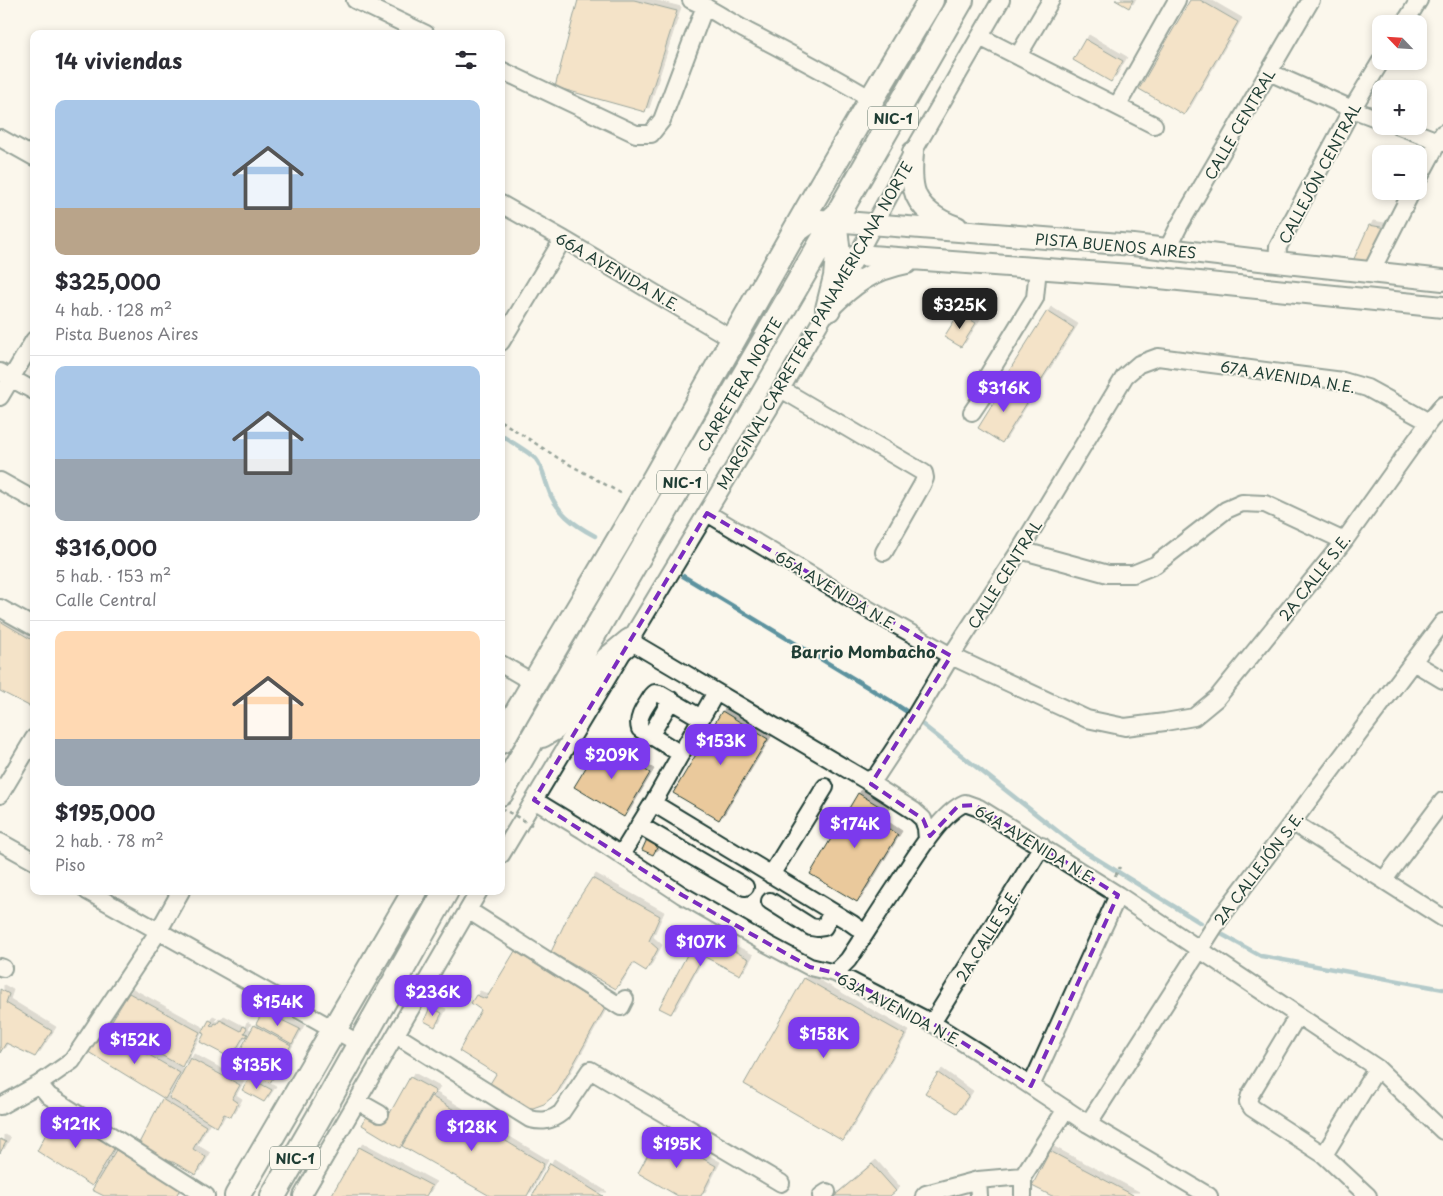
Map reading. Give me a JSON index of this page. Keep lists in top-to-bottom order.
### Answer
{
  "streets": {
    "highway": ["NIC-1", "CARRETERA NORTE"],
    "main road": ["PISTA BUENOS AIRES"],
    "street": [
      "CALLE CENTRAL",
      "CALLEJÓN CENTRAL",
      "66A AVENIDA N.E.",
      "MARGINAL CARRETERA PANAMERICANA NORTE",
      "67A AVENIDA N.E.",
      "2A CALLE S.E.",
      "65A AVENIDA N.E.",
      "64A AVENIDA N.E.",
      "2A CALLEJÓN S.E.",
      "63A AVENIDA N.E."
    ]
  },
  "crossings": [
    ["CALLE CENTRAL", "PISTA BUENOS AIRES"],
    ["CALLE CENTRAL", "67A AVENIDA N.E."],
    ["CALLE CENTRAL", "65A AVENIDA N.E."],
    ["CALLEJÓN CENTRAL", "PISTA BUENOS AIRES"],
    ["PISTA BUENOS AIRES", "MARGINAL CARRETERA PANAMERICANA NORTE"],
    ["PISTA BUENOS AIRES", "CARRETERA NORTE"],
    ["66A AVENIDA N.E.", "CARRETERA NORTE"],
    ["MARGINAL CARRETERA PANAMERICANA NORTE", "65A AVENIDA N.E."],
    ["MARGINAL CARRETERA PANAMERICANA NORTE", "63A AVENIDA N.E."],
    ["67A AVENIDA N.E.", "2A CALLE S.E."],
    ["2A CALLE S.E.", "65A AVENIDA N.E."],
    ["2A CALLE S.E.", "64A AVENIDA N.E."],
    ["2A CALLE S.E.", "63A AVENIDA N.E."],
    ["64A AVENIDA N.E.", "2A CALLEJÓN S.E."],
    ["2A CALLEJÓN S.E.", "63A AVENIDA N.E."]
  ],
  "districts": ["Barrio Mombacho"],
  "north": "top left",
  "page": {
    "map_buttons": ["+", "−"],
    "heading": "14 viviendas",
    "list": [
      {
        "name": "$325,000",
        "note": "4 hab. · 128 m² · Pista Buenos Aires"
      },
      {
        "name": "$316,000",
        "note": "5 hab. · 153 m² · Calle Central"
      },
      {
        "name": "$195,000",
        "note": "2 hab. · 78 m² · Piso"
      }
    ],
    "price": [
      "$325K",
      "$316K",
      "$153K",
      "$209K",
      "$174K",
      "$107K",
      "$236K",
      "$154K",
      "$158K",
      "$152K",
      "$135K",
      "$121K",
      "$128K",
      "$195K"
    ]
  }
}
